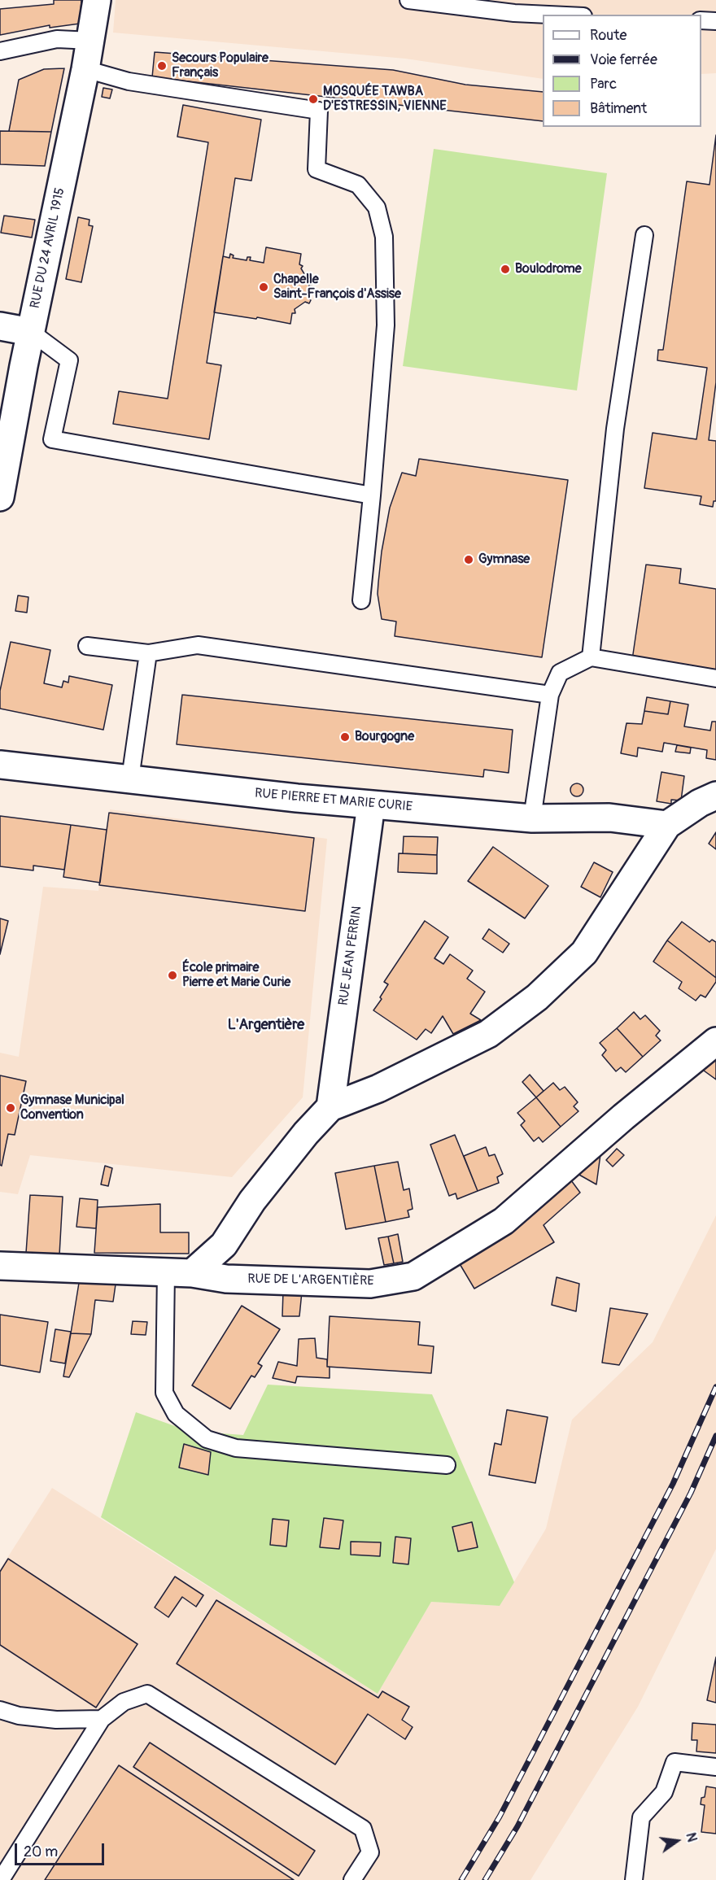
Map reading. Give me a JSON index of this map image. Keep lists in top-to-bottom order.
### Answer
{
  "streets": {
    "street": [
      "RUE DU 24 AVRIL 1915",
      "RUE PIERRE ET MARIE CURIE",
      "RUE JEAN PERRIN",
      "RUE DE L'ARGENTIÈRE"
    ]
  },
  "crossings": [
    ["RUE PIERRE ET MARIE CURIE", "RUE JEAN PERRIN"]
  ],
  "districts": ["L'Argentière"],
  "places": [
    "Secours Populaire Français",
    "MOSQUÉE TAWBA D'ESTRESSIN, VIENNE",
    "Boulodrome",
    "Chapelle Saint-François d'Assise",
    "Gymnase",
    "Bourgogne",
    "École primaire Pierre et Marie Curie",
    "Gymnase Municipal Convention"
  ],
  "legend": [
    "Route",
    "Voie ferrée",
    "Parc",
    "Bâtiment"
  ],
  "scale_bar": "20 m",
  "north": "right"
}
